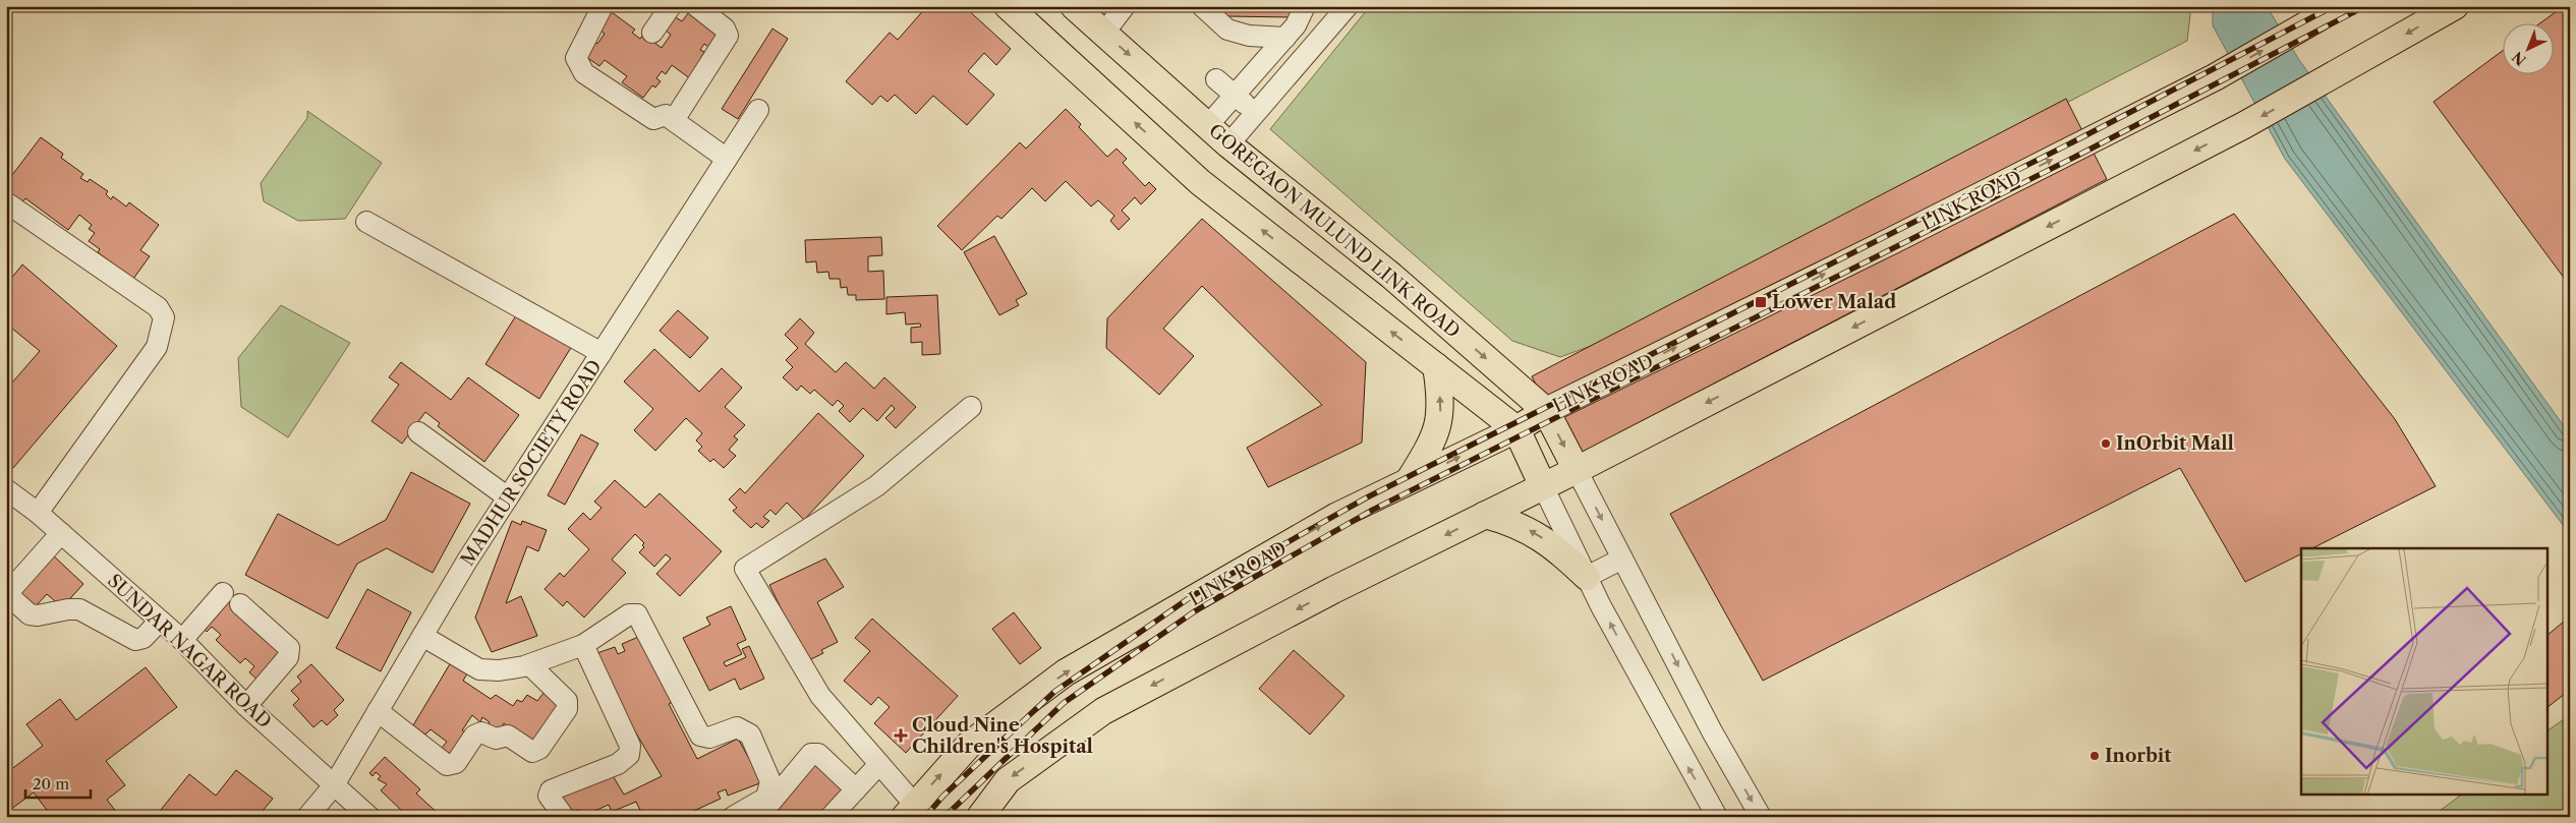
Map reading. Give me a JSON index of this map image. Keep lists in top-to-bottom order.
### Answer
{
  "streets": {
    "main road": ["LINK ROAD", "GOREGAON MULUND LINK ROAD"],
    "street": ["MADHUR SOCIETY ROAD", "SUNDAR NAGAR ROAD"]
  },
  "crossings": [
    ["LINK ROAD", "GOREGAON MULUND LINK ROAD"],
    ["MADHUR SOCIETY ROAD", "SUNDAR NAGAR ROAD"]
  ],
  "places": {
    "transit": ["Lower Malad"],
    "other": ["InOrbit Mall", "Inorbit"],
    "health": ["Cloud Nine Children's Hospital"]
  },
  "scale_bar": "20 m",
  "north": "bottom left"
}
